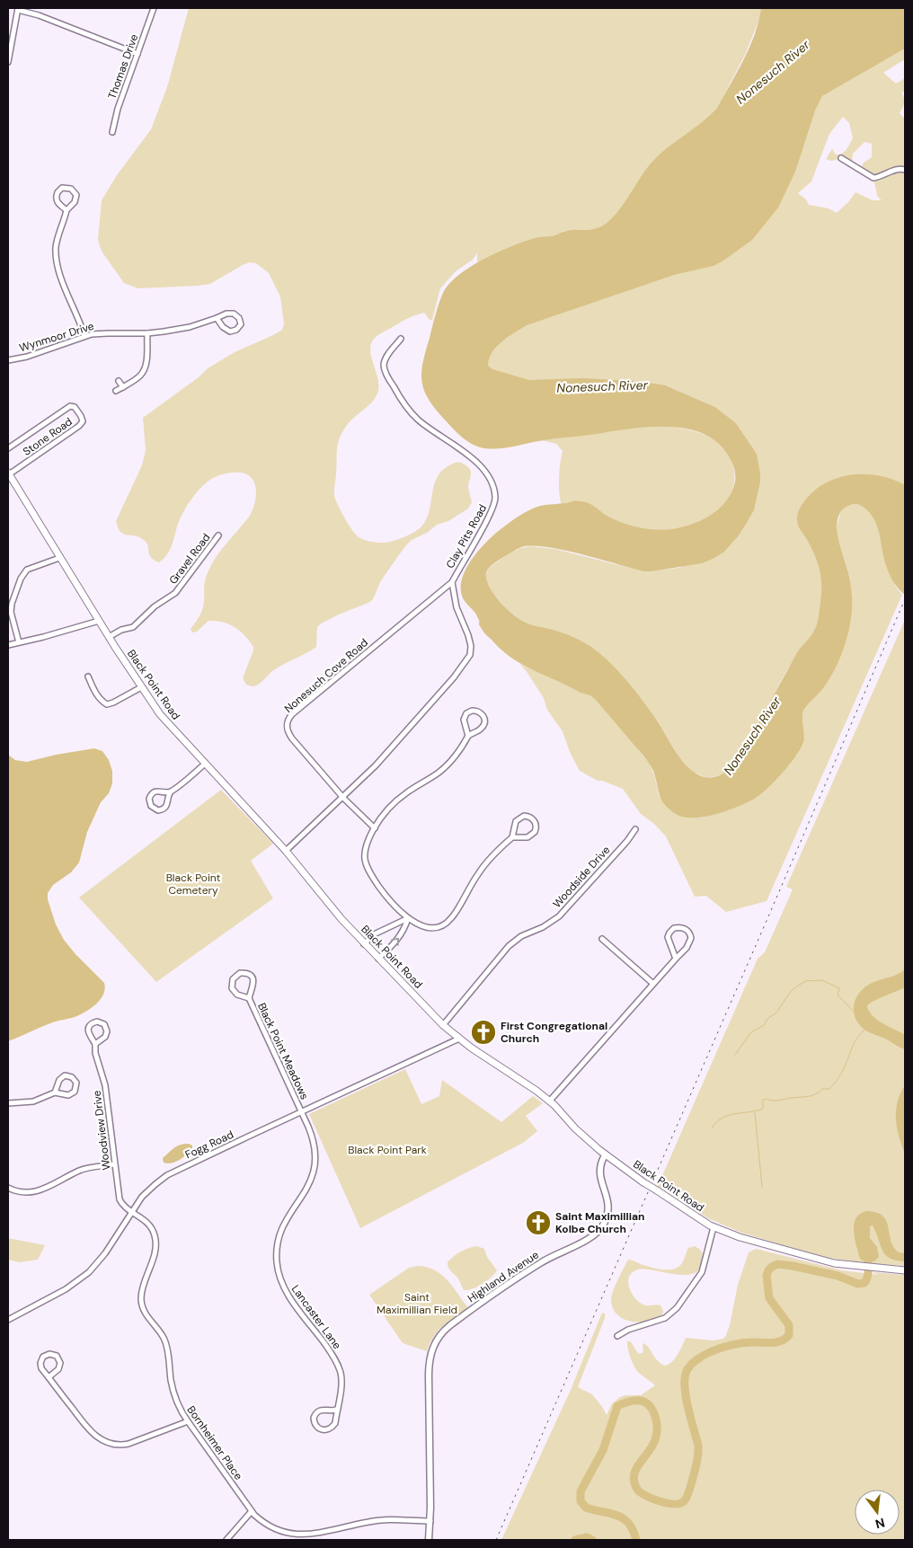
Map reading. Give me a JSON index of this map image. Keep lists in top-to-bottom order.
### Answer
{
  "streets": {
    "main road": ["Black Point Road"],
    "street": [
      "Thomas Drive",
      "Wynmoor Drive",
      "Stone Road",
      "Clay Pits Road",
      "Gravel Road",
      "Nonesuch Cove Road",
      "Woodside Drive",
      "Black Point Meadows",
      "Woodview Drive",
      "Fogg Road",
      "Highland Avenue",
      "Lancaster Lane",
      "Bornheimer Place"
    ]
  },
  "crossings": [
    ["Stone Road", "Black Point Road"],
    ["Clay Pits Road", "Nonesuch Cove Road"],
    ["Clay Pits Road", "Black Point Road"],
    ["Gravel Road", "Black Point Road"],
    ["Black Point Road", "Woodside Drive"],
    ["Black Point Road", "Fogg Road"],
    ["Black Point Road", "Highland Avenue"],
    ["Black Point Meadows", "Fogg Road"],
    ["Black Point Meadows", "Lancaster Lane"],
    ["Woodview Drive", "Fogg Road"],
    ["Woodview Drive", "Bornheimer Place"],
    ["Fogg Road", "Lancaster Lane"],
    ["Fogg Road", "Bornheimer Place"],
    ["Highland Avenue", "Bornheimer Place"]
  ],
  "water": ["Nonesuch River"],
  "parks": ["Black Point Cemetery", "Black Point Park", "Saint Maximillian Field"],
  "places": {
    "church": ["First Congregational Church", "Saint Maximillian Kolbe Church"]
  },
  "north": "bottom"
}
